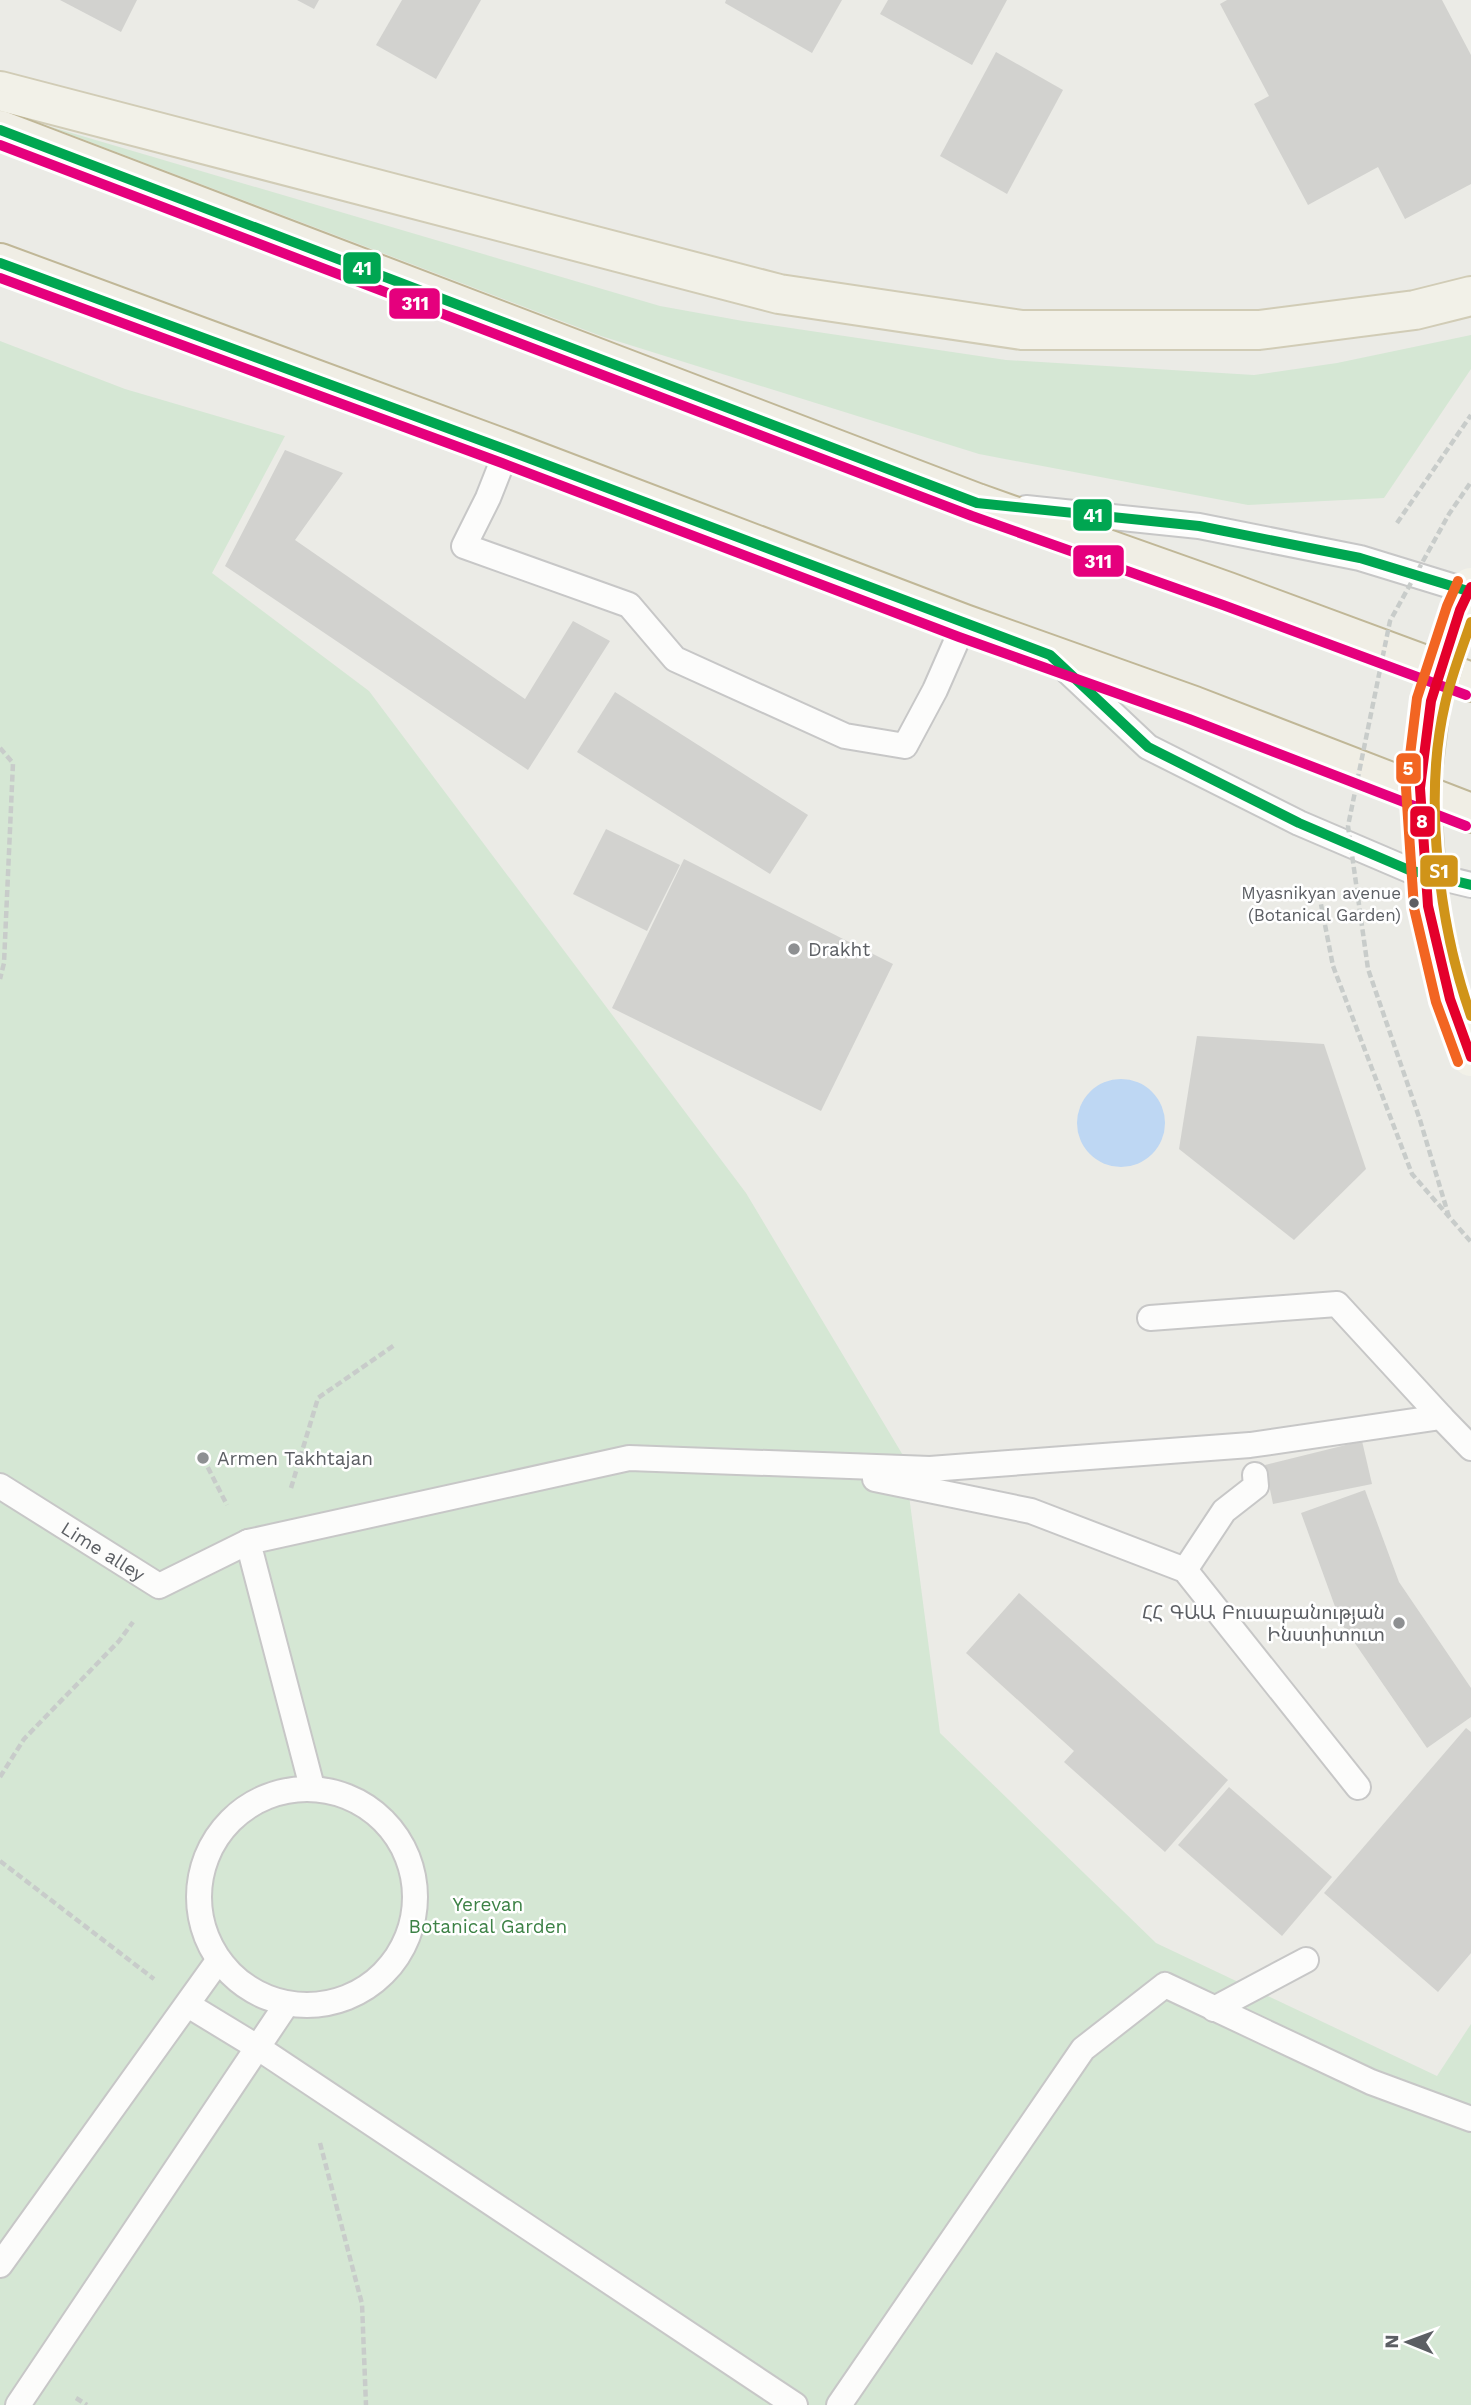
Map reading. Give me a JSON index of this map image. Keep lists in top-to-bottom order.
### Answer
{
  "streets": {
    "lane": ["Lime alley"]
  },
  "parks": ["Yerevan Botanical Garden"],
  "places": [
    "Myasnikyan avenue (Botanical Garden)",
    "Drakht",
    "Armen Takhtajan",
    "ՀՀ ԳԱԱ Բուսաբանության Ինստիտուտ"
  ],
  "lines": [
    "transit line 41",
    "transit line 311",
    "transit line 5",
    "transit line 8",
    "transit line Տ1"
  ],
  "north": "left"
}
